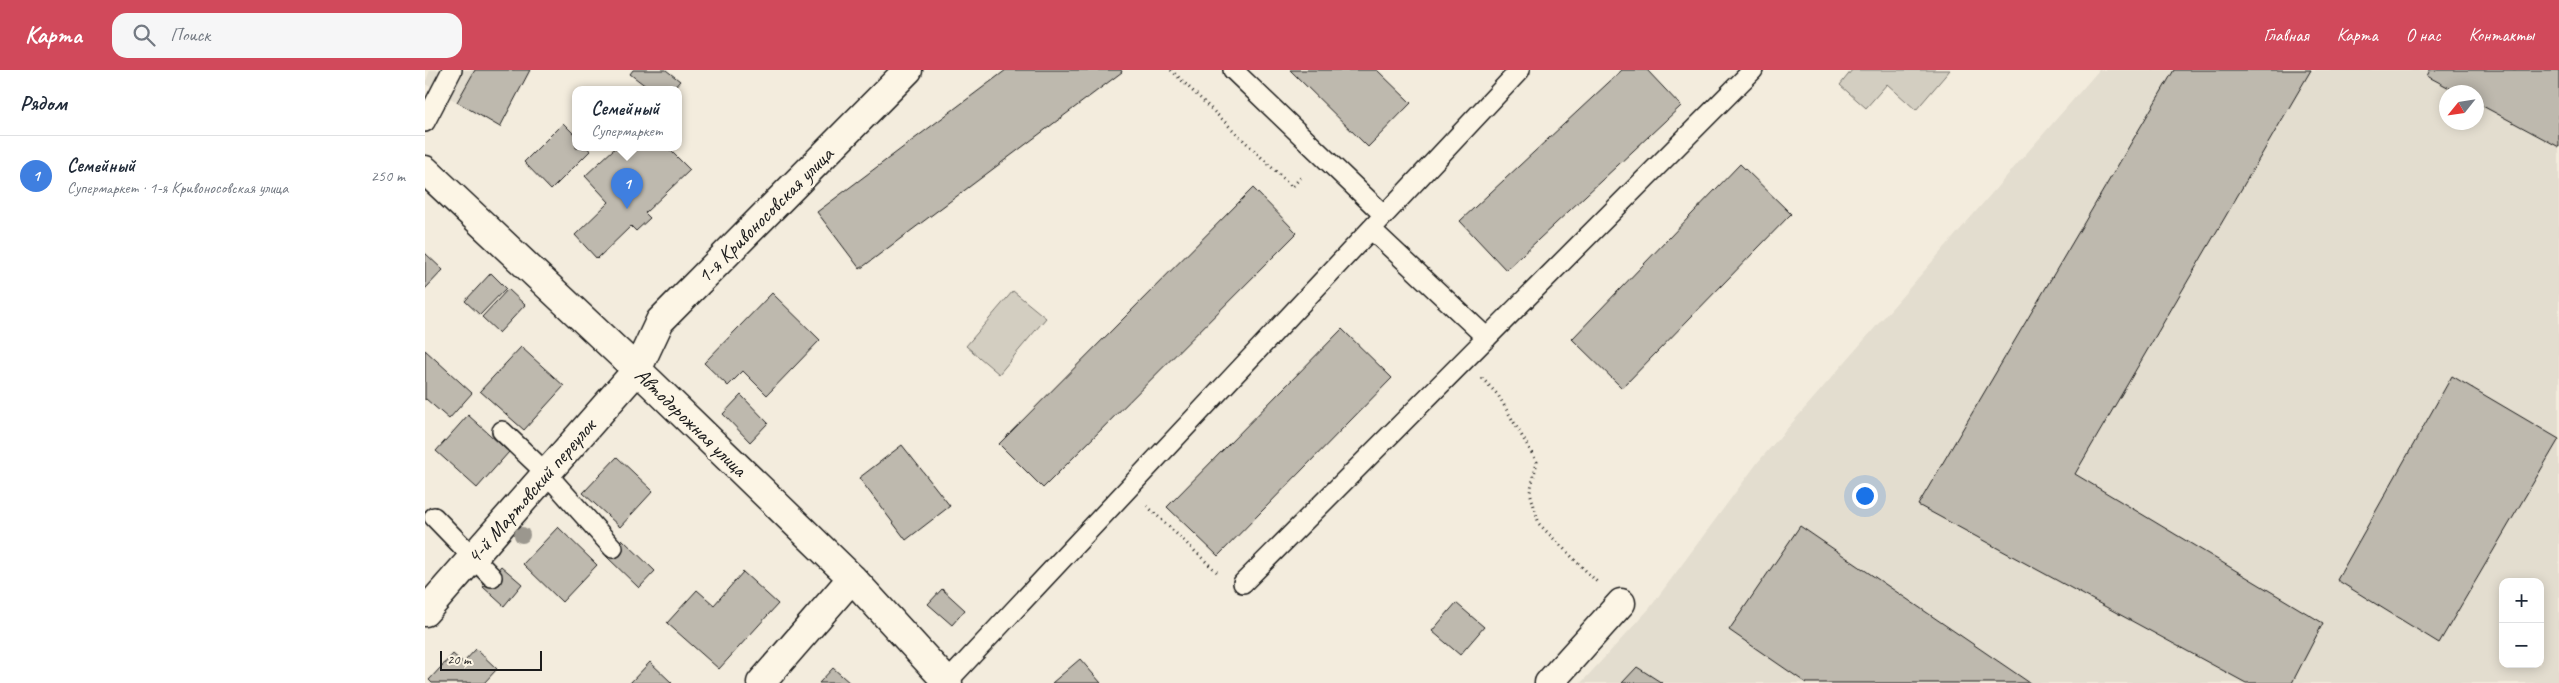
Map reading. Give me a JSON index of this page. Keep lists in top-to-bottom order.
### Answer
{
  "streets": {
    "street": ["1-я Кривоносовская улица", "Автодорожная улица", "4-й Мартовский переулок"]
  },
  "crossings": [
    ["1-я Кривоносовская улица", "Автодорожная улица"],
    ["1-я Кривоносовская улица", "4-й Мартовский переулок"],
    ["Автодорожная улица", "4-й Мартовский переулок"]
  ],
  "scale_bar": "20 m",
  "north": "bottom left",
  "page": {
    "header": "Карта",
    "search": "Поиск",
    "nav": [
      "Главная",
      "Карта",
      "О нас",
      "Контакты"
    ],
    "heading": "Рядом",
    "popup": ["Семейный", "Супермаркет"],
    "list": [
      {
        "mark": "1",
        "name": "Семейный",
        "note": "Супермаркет · 1-я Кривоносовская улица",
        "value": "250 m"
      }
    ],
    "pins": "1",
    "map_buttons": ["+", "−"],
    "scale": "20 m"
  }
}
